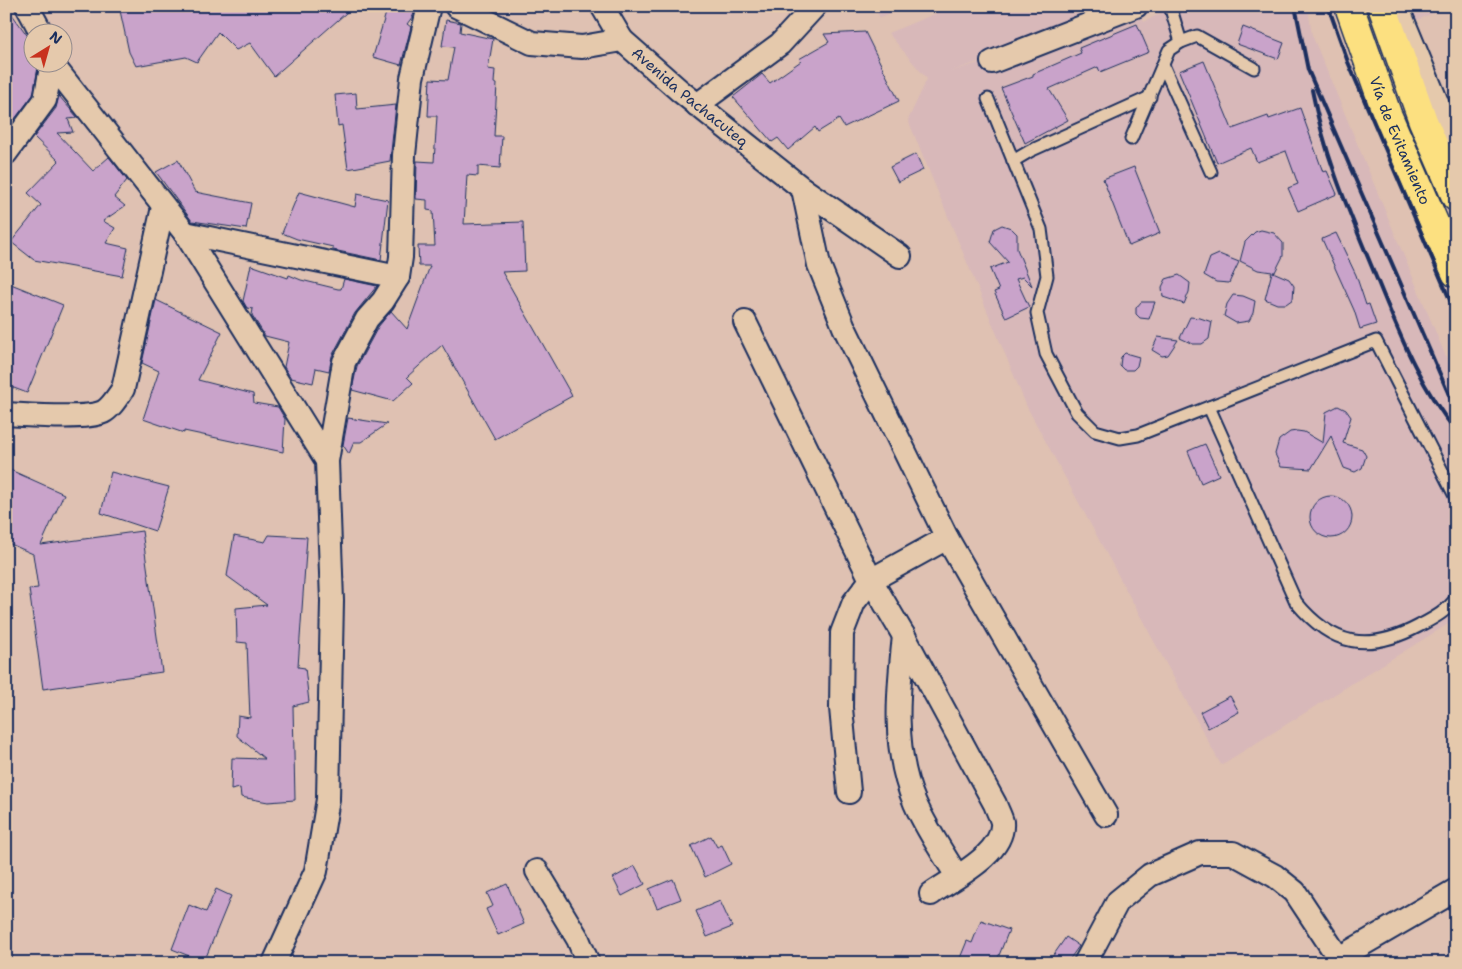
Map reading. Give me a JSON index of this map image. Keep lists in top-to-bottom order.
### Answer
{
  "streets": {
    "highway": ["Vía de Evitamiento"],
    "street": ["Avenida Pachacuteq"]
  },
  "north": "top right"
}
